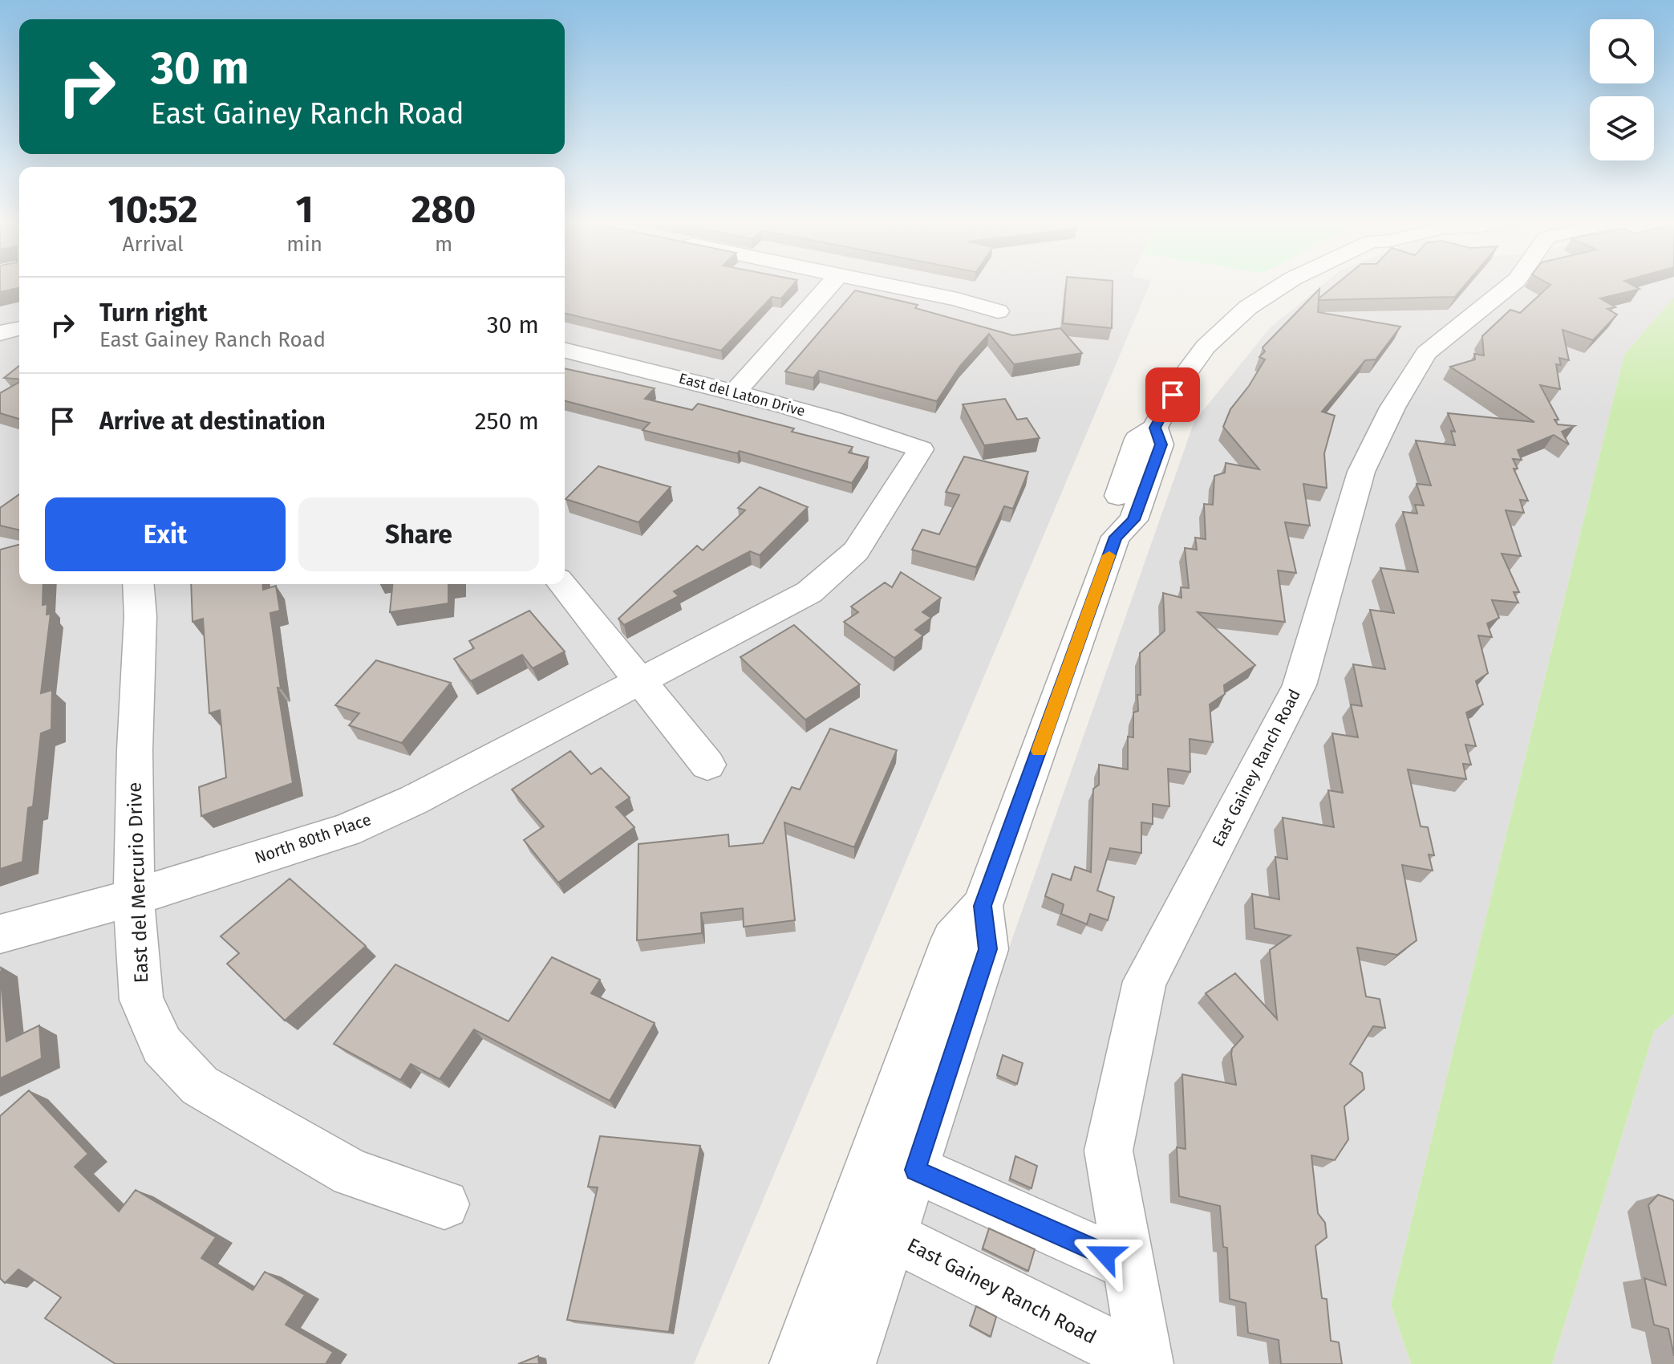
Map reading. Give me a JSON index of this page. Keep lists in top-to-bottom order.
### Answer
{
  "streets": {
    "street": [
      "East del Laton Drive",
      "East Gainey Ranch Road",
      "North 80th Place",
      "East del Mercurio Drive"
    ]
  },
  "crossings": [
    ["East del Laton Drive", "North 80th Place"],
    ["North 80th Place", "East del Mercurio Drive"]
  ],
  "page": {
    "turn": ["30 m", "East Gainey Ranch Road"],
    "eta": [
      "10:52",
      "Arrival",
      "1",
      "min",
      "280",
      "m"
    ],
    "list": [
      {
        "name": "Turn right",
        "note": "East Gainey Ranch Road",
        "value": "30 m"
      },
      {
        "name": "Arrive at destination",
        "value": "250 m"
      }
    ],
    "buttons": ["Exit", "Share"]
  }
}
